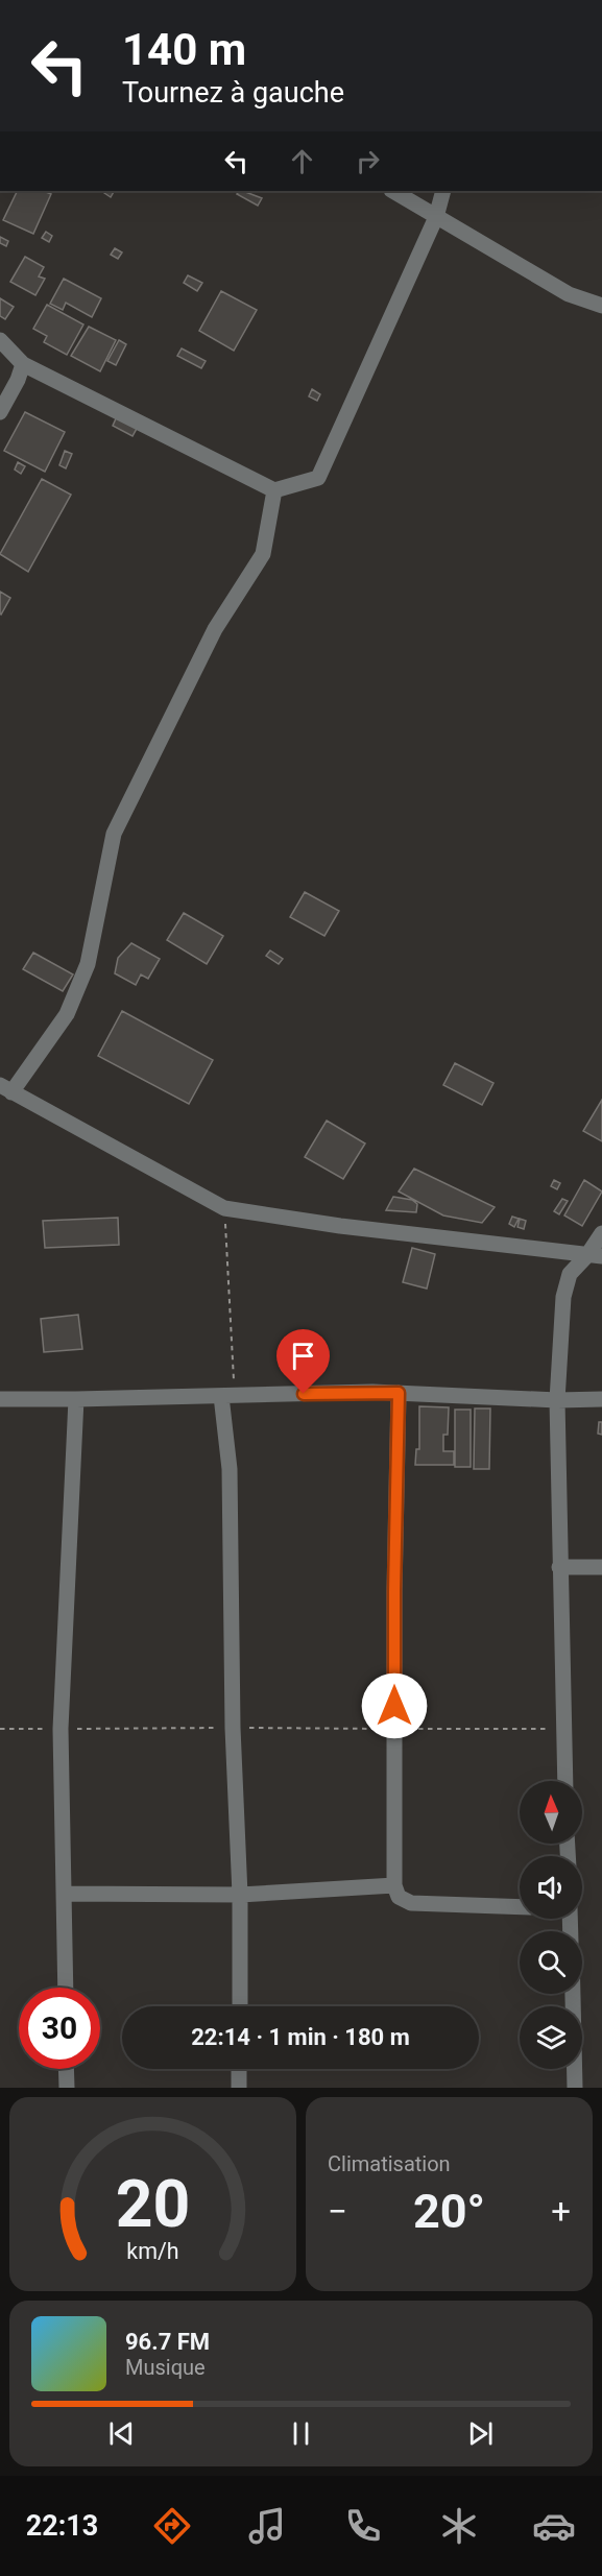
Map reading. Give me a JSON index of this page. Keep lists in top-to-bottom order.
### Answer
{
  "north": "top",
  "page": {
    "turn": ["140 m", "Tournez à gauche"],
    "limit": "30",
    "trip": "22:14 · 1 min · 180 m",
    "tile": "Climatisation",
    "heat": ["−", "20°", "+"],
    "song": ["96.7 FM", "Musique"],
    "tabs": "22:13",
    "gauge": ["20", "km/h"]
  }
}
